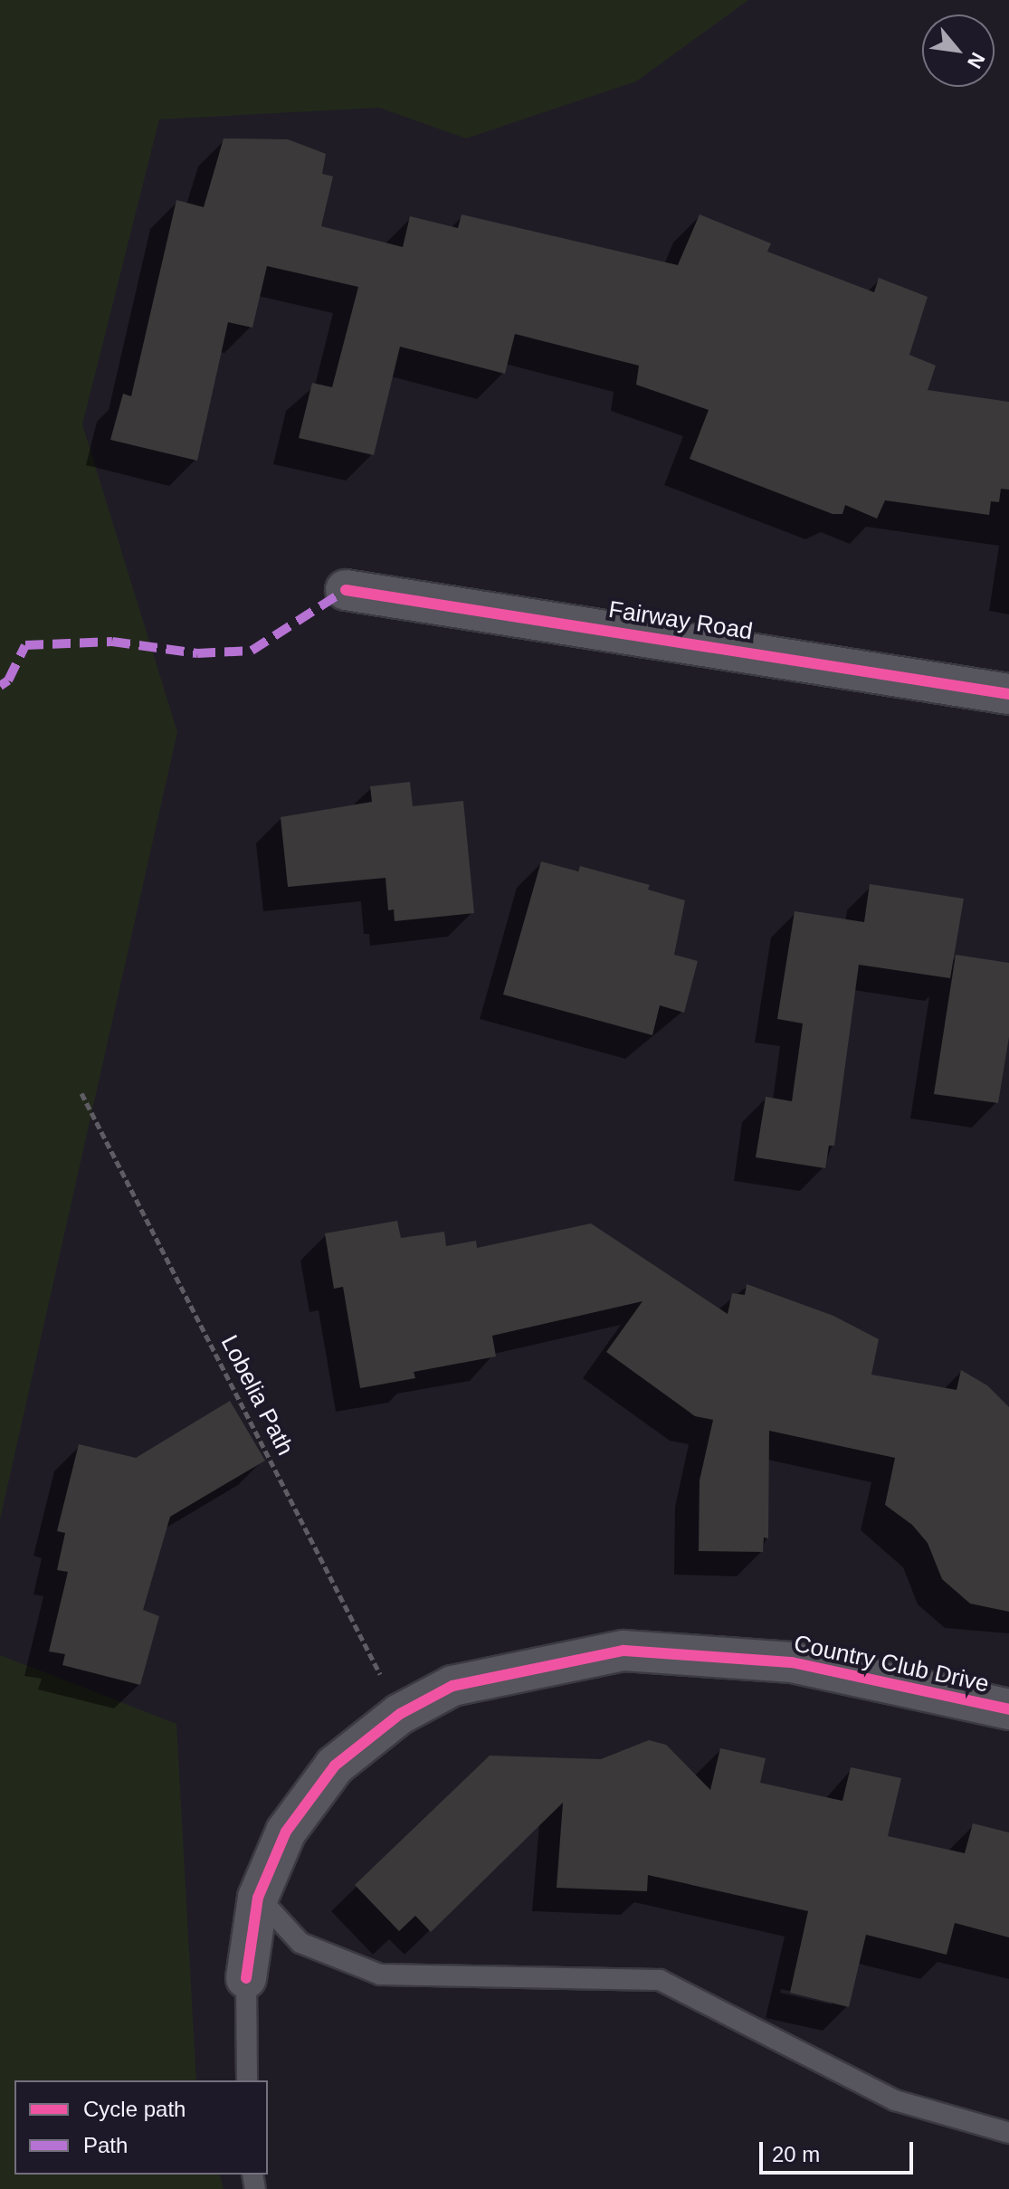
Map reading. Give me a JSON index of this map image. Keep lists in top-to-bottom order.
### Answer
{
  "streets": {
    "street": ["Fairway Road", "Country Club Drive"],
    "path": ["Lobelia Path"]
  },
  "crossings": [
    ["Lobelia Path", "Country Club Drive"]
  ],
  "legend": ["Cycle path", "Path"],
  "scale_bar": "20 m",
  "north": "bottom right"
}
